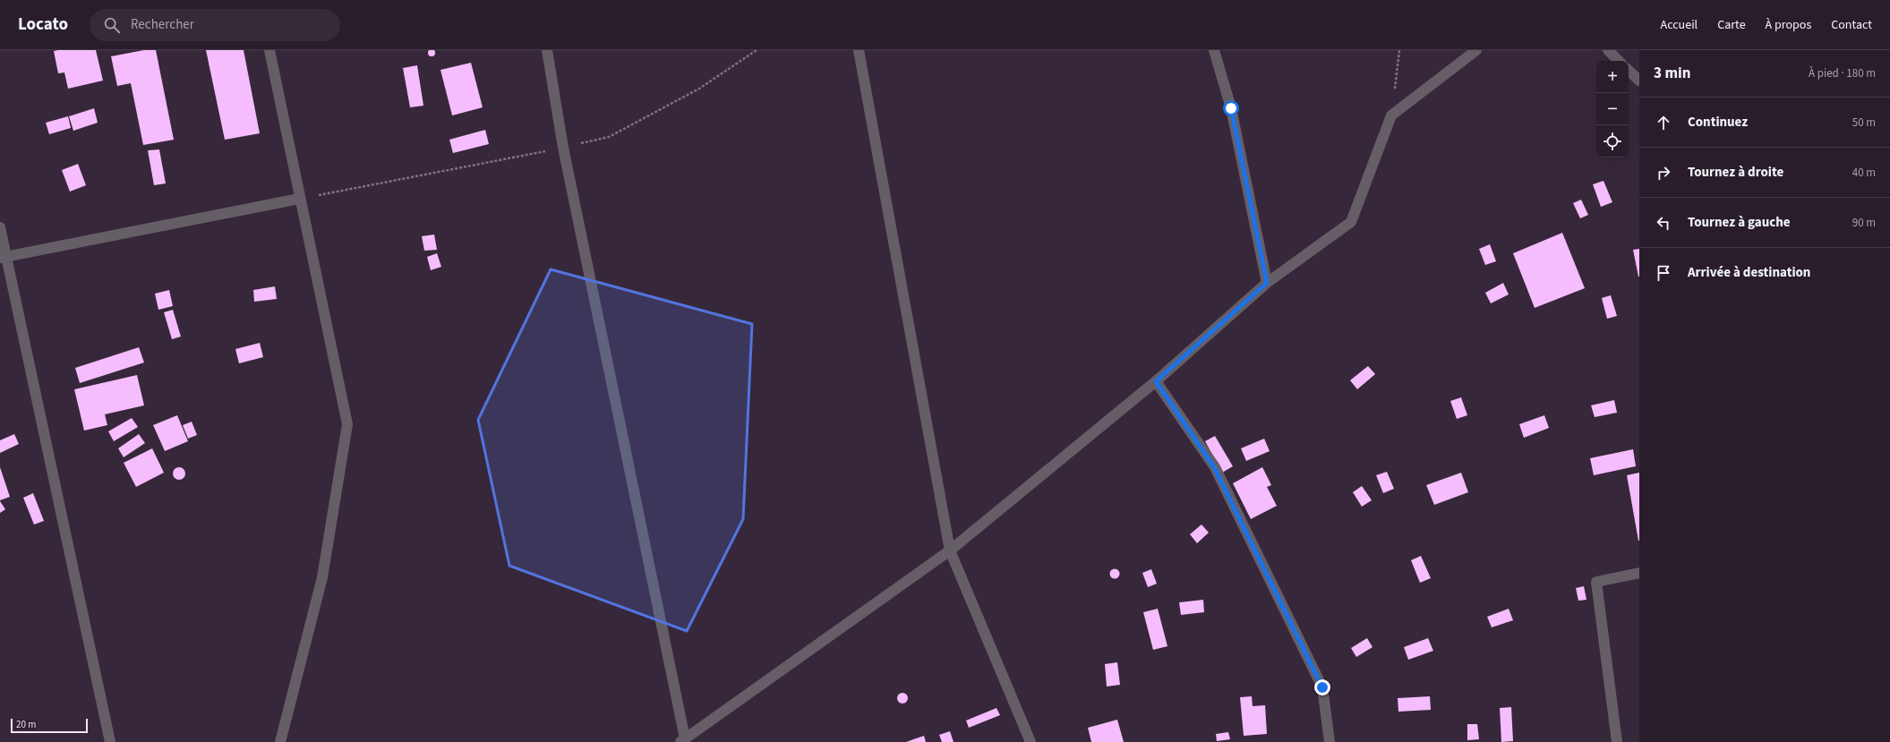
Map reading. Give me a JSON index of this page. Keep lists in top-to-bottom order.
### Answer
{
  "scale_bar": "20 m",
  "page": {
    "header": "Locato",
    "search": "Rechercher",
    "nav": [
      "Accueil",
      "Carte",
      "À propos",
      "Contact"
    ],
    "heading": ["3 min", "À pied · 180 m"],
    "map_buttons": ["+", "−"],
    "list": [
      ["Continuez", "50 m"],
      ["Tournez à droite", "40 m"],
      ["Tournez à gauche", "90 m"],
      "Arrivée à destination"
    ],
    "scale": "20 m"
  }
}
